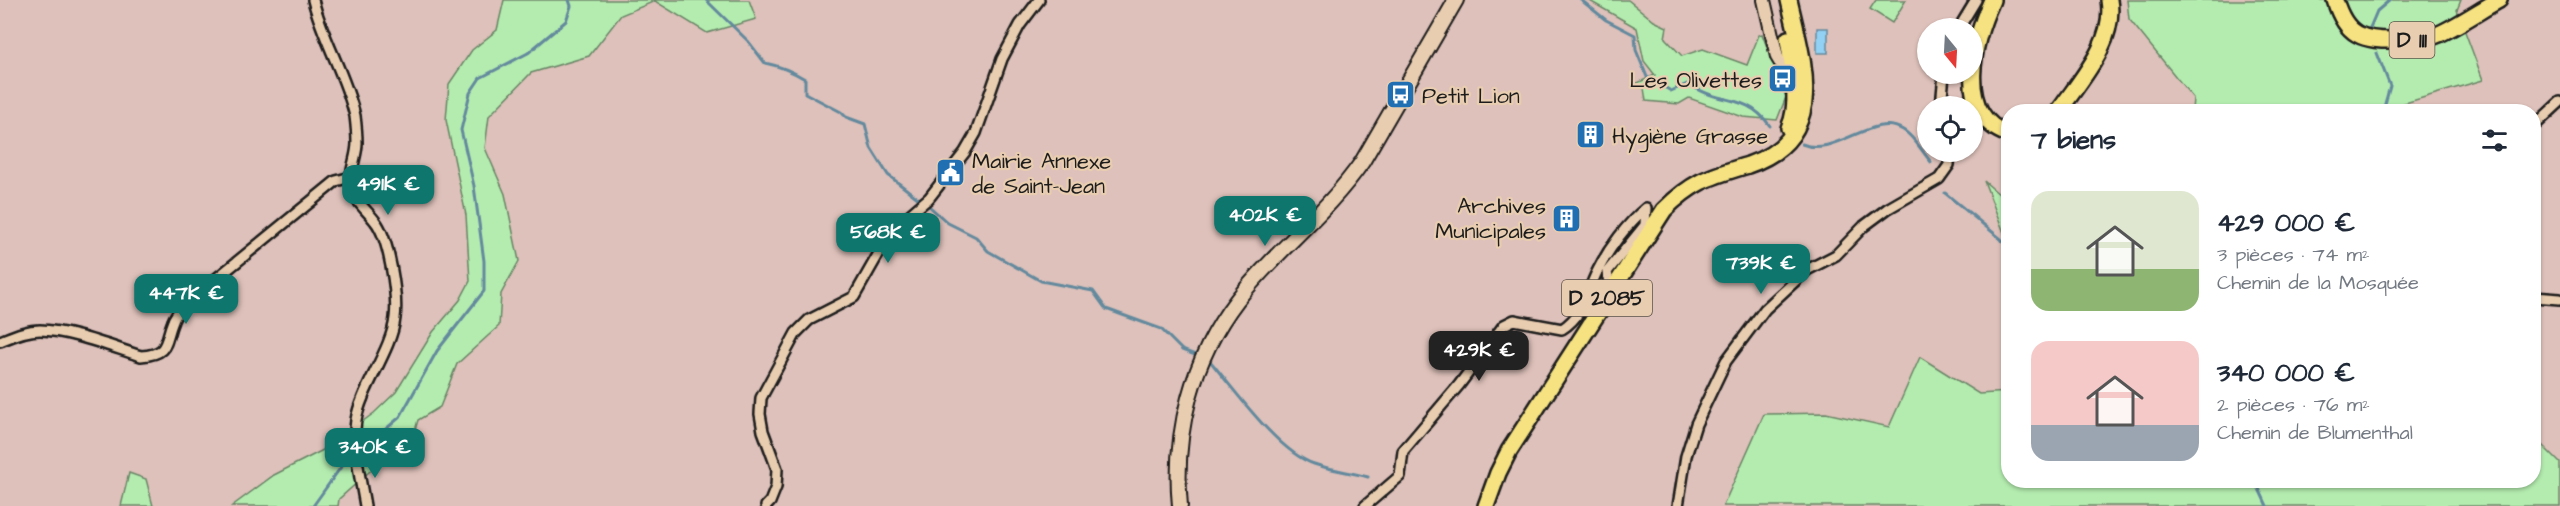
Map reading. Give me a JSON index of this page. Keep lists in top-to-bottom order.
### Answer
{
  "streets": {
    "main road": ["D 111", "D 2085"]
  },
  "places": {
    "bus stop": ["Les Olivettes", "Petit Lion"],
    "building": ["Hygiène Grasse", "Archives Municipales"],
    "public building": ["Mairie Annexe de Saint-Jean"]
  },
  "north": "bottom",
  "page": {
    "heading": "7 biens",
    "price": [
      "491K €",
      "402K €",
      "568K €",
      "739K €",
      "447K €",
      "429K €",
      "340K €"
    ],
    "list": [
      {
        "name": "429 000 €",
        "note": "3 pièces · 74 m² · Chemin de la Mosquée"
      },
      {
        "name": "340 000 €",
        "note": "2 pièces · 76 m² · Chemin de Blumenthal"
      }
    ]
  }
}
